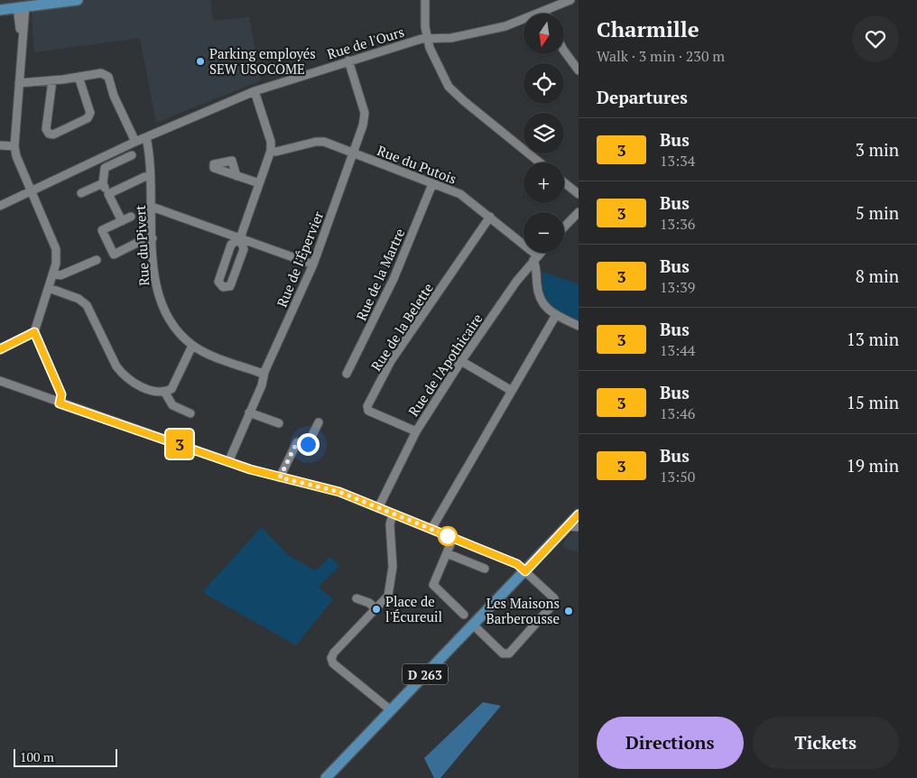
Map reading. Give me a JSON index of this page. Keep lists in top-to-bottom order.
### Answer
{
  "streets": {
    "main road": ["D 263"],
    "street": [
      "Rue de l'Ours",
      "Rue du Putois",
      "Rue du Pivert",
      "Rue de l'Épervier",
      "Rue de la Martre",
      "Rue de la Belette",
      "Rue de l'Apothicaire"
    ]
  },
  "crossings": [
    ["Rue de l'Ours", "Rue du Pivert"],
    ["Rue de l'Ours", "Rue de l'Épervier"],
    ["Rue du Putois", "Rue de l'Épervier"],
    ["Rue du Putois", "Rue de la Martre"],
    ["Rue du Putois", "Rue de la Belette"],
    ["Rue du Putois", "Rue de l'Apothicaire"],
    ["Rue du Pivert", "Rue de l'Épervier"],
    ["Rue de la Belette", "Rue de l'Apothicaire"]
  ],
  "places": ["Parking employés SEW USOCOME", "Place de l'Écureuil", "Les Maisons Barberousse"],
  "lines": ["bus line 3"],
  "scale_bar": "100 m",
  "north": "bottom",
  "page": {
    "on_map": "3",
    "heading": [
      ["Charmille", "Walk · 3 min · 230 m"],
      "Departures"
    ],
    "map_buttons": ["+", "−"],
    "list": [
      {
        "mark": "3",
        "name": "Bus",
        "note": "13:34",
        "value": "3 min"
      },
      {
        "mark": "3",
        "name": "Bus",
        "note": "13:36",
        "value": "5 min"
      },
      {
        "mark": "3",
        "name": "Bus",
        "note": "13:39",
        "value": "8 min"
      },
      {
        "mark": "3",
        "name": "Bus",
        "note": "13:44",
        "value": "13 min"
      },
      {
        "mark": "3",
        "name": "Bus",
        "note": "13:46",
        "value": "15 min"
      },
      {
        "mark": "3",
        "name": "Bus",
        "note": "13:50",
        "value": "19 min"
      }
    ],
    "buttons": ["Directions", "Tickets"],
    "scale": "100 m"
  }
}
